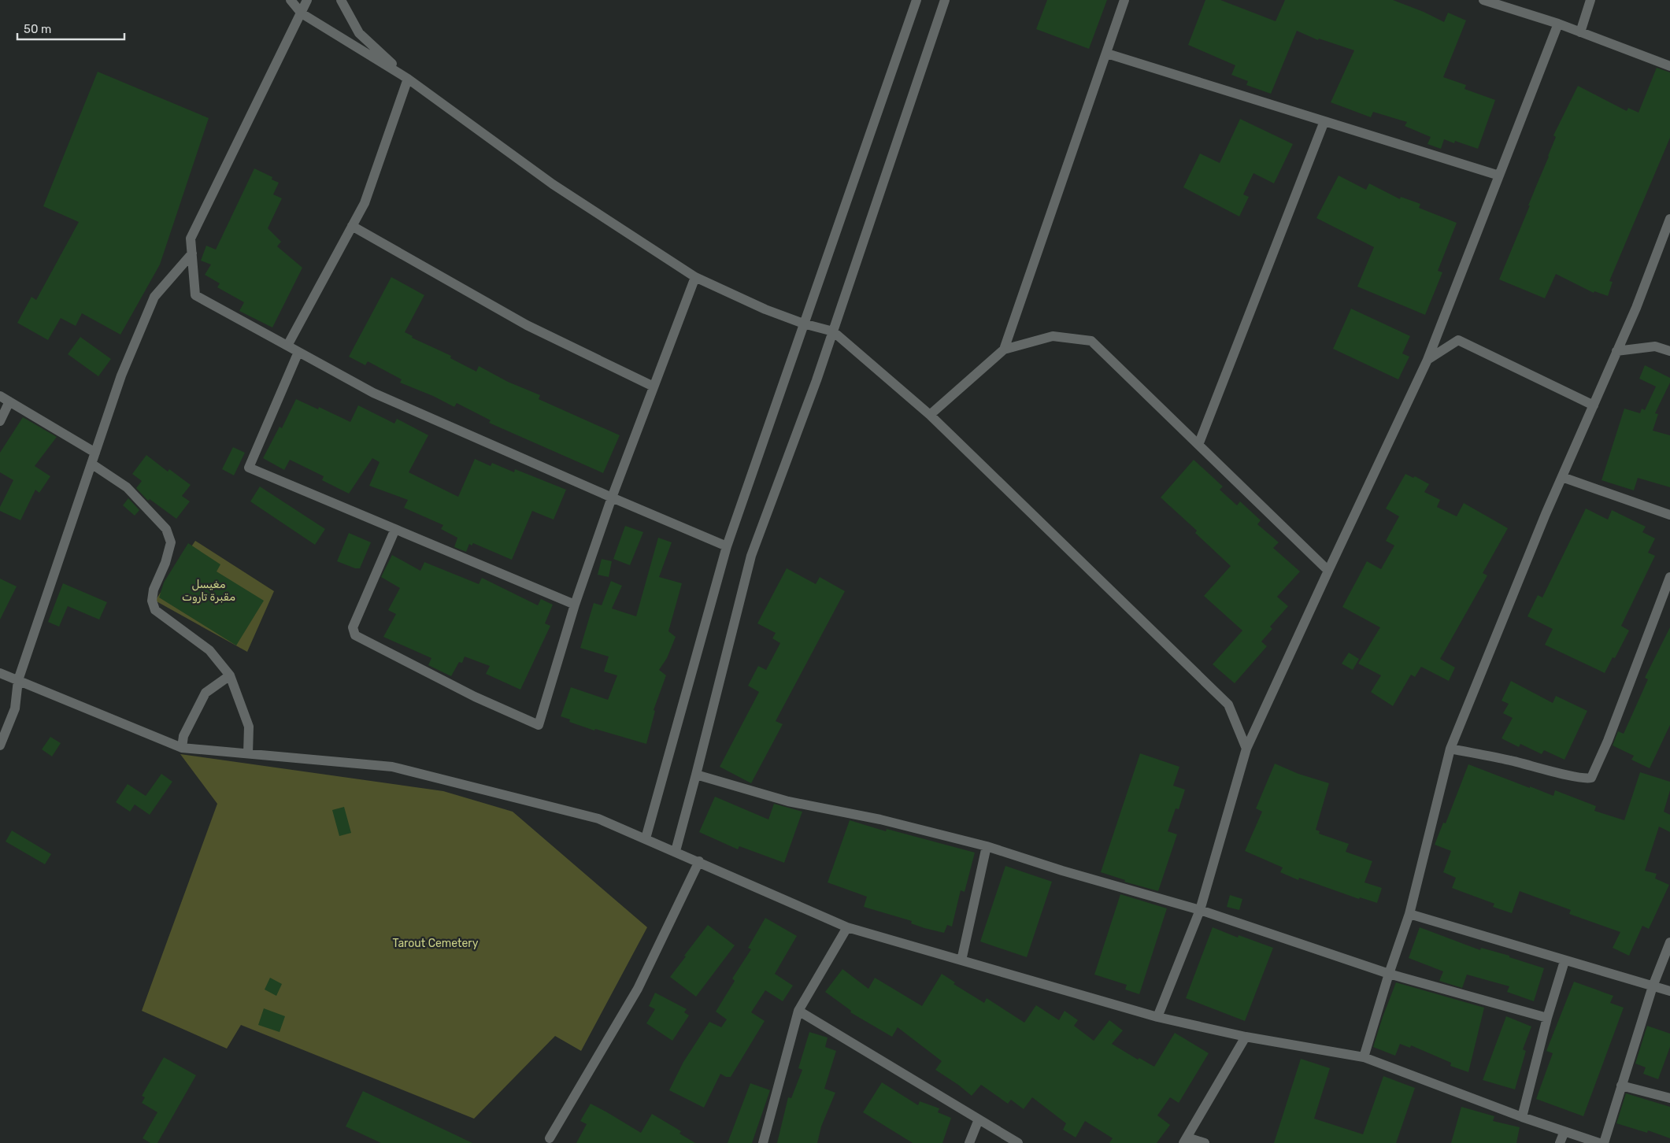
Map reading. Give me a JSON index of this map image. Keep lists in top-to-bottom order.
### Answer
{
  "parks": ["مغيسل مقبرة تاروت", "Tarout Cemetery"],
  "scale_bar": "50 m"
}
